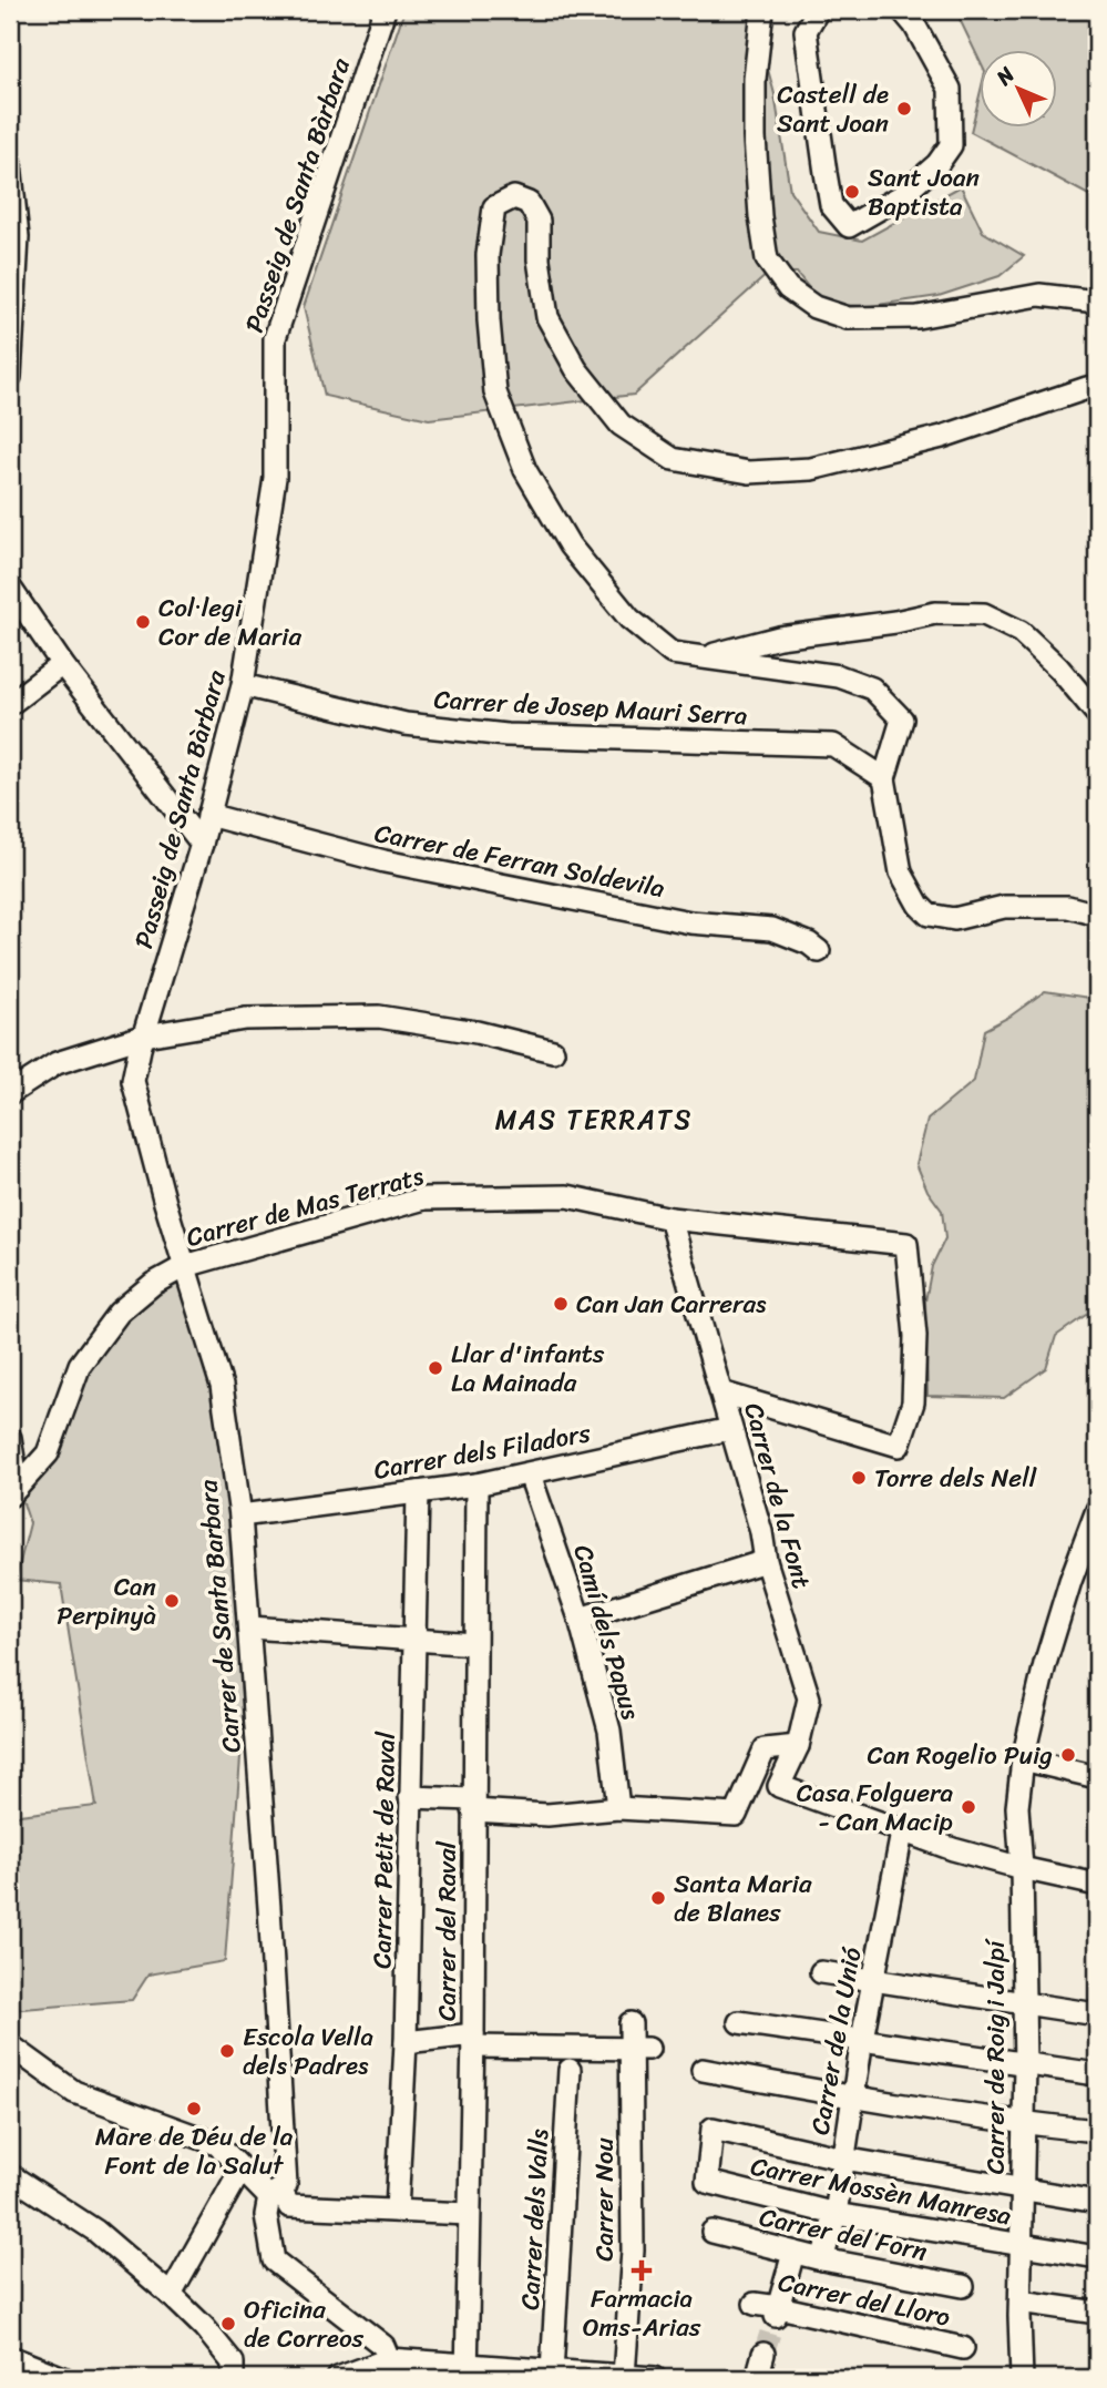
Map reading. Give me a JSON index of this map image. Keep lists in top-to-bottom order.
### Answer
{
  "streets": {
    "street": [
      "Passeig de Santa Bàrbara",
      "Carrer de Josep Mauri Serra",
      "Carrer de Ferran Soldevila",
      "Carrer de Mas Terrats",
      "Carrer dels Filadors",
      "Carrer de la Font",
      "Carrer de Santa Barbara",
      "Camí dels Papus",
      "Carrer Petit de Raval",
      "Carrer del Raval",
      "Carrer de la Unió",
      "Carrer de Roig i Jalpí",
      "Carrer Mossèn Manresa",
      "Carrer Nou",
      "Carrer dels Valls",
      "Carrer del Forn",
      "Carrer del Lloro"
    ]
  },
  "crossings": [
    ["Passeig de Santa Bàrbara", "Carrer de Josep Mauri Serra"],
    ["Passeig de Santa Bàrbara", "Carrer de Ferran Soldevila"],
    ["Passeig de Santa Bàrbara", "Carrer de Santa Barbara"],
    ["Carrer de Mas Terrats", "Carrer de la Font"],
    ["Carrer de Mas Terrats", "Carrer de Santa Barbara"],
    ["Carrer dels Filadors", "Carrer de la Font"],
    ["Carrer dels Filadors", "Carrer de Santa Barbara"],
    ["Carrer dels Filadors", "Camí dels Papus"],
    ["Carrer dels Filadors", "Carrer Petit de Raval"],
    ["Carrer dels Filadors", "Carrer del Raval"],
    ["Carrer de la Font", "Carrer de la Unió"],
    ["Carrer de la Unió", "Carrer Mossèn Manresa"],
    ["Carrer de la Unió", "Carrer del Forn"],
    ["Carrer de Roig i Jalpí", "Carrer Mossèn Manresa"]
  ],
  "districts": ["MAS TERRATS"],
  "places": {
    "other": [
      "Castell de Sant Joan",
      "Sant Joan Baptista",
      "Col·legi Cor de Maria",
      "Can Jan Carreras",
      "Llar d'infants La Mainada",
      "Torre dels Nell",
      "Can Perpinyà",
      "Can Rogelio Puig",
      "Casa Folguera - Can Macip",
      "Santa Maria de Blanes",
      "Escola Vella dels Padres",
      "Mare de Déu de la Font de la Salut",
      "Oficina de Correos"
    ],
    "health": ["Farmacia Oms-Arias"]
  },
  "north": "top left"
}
